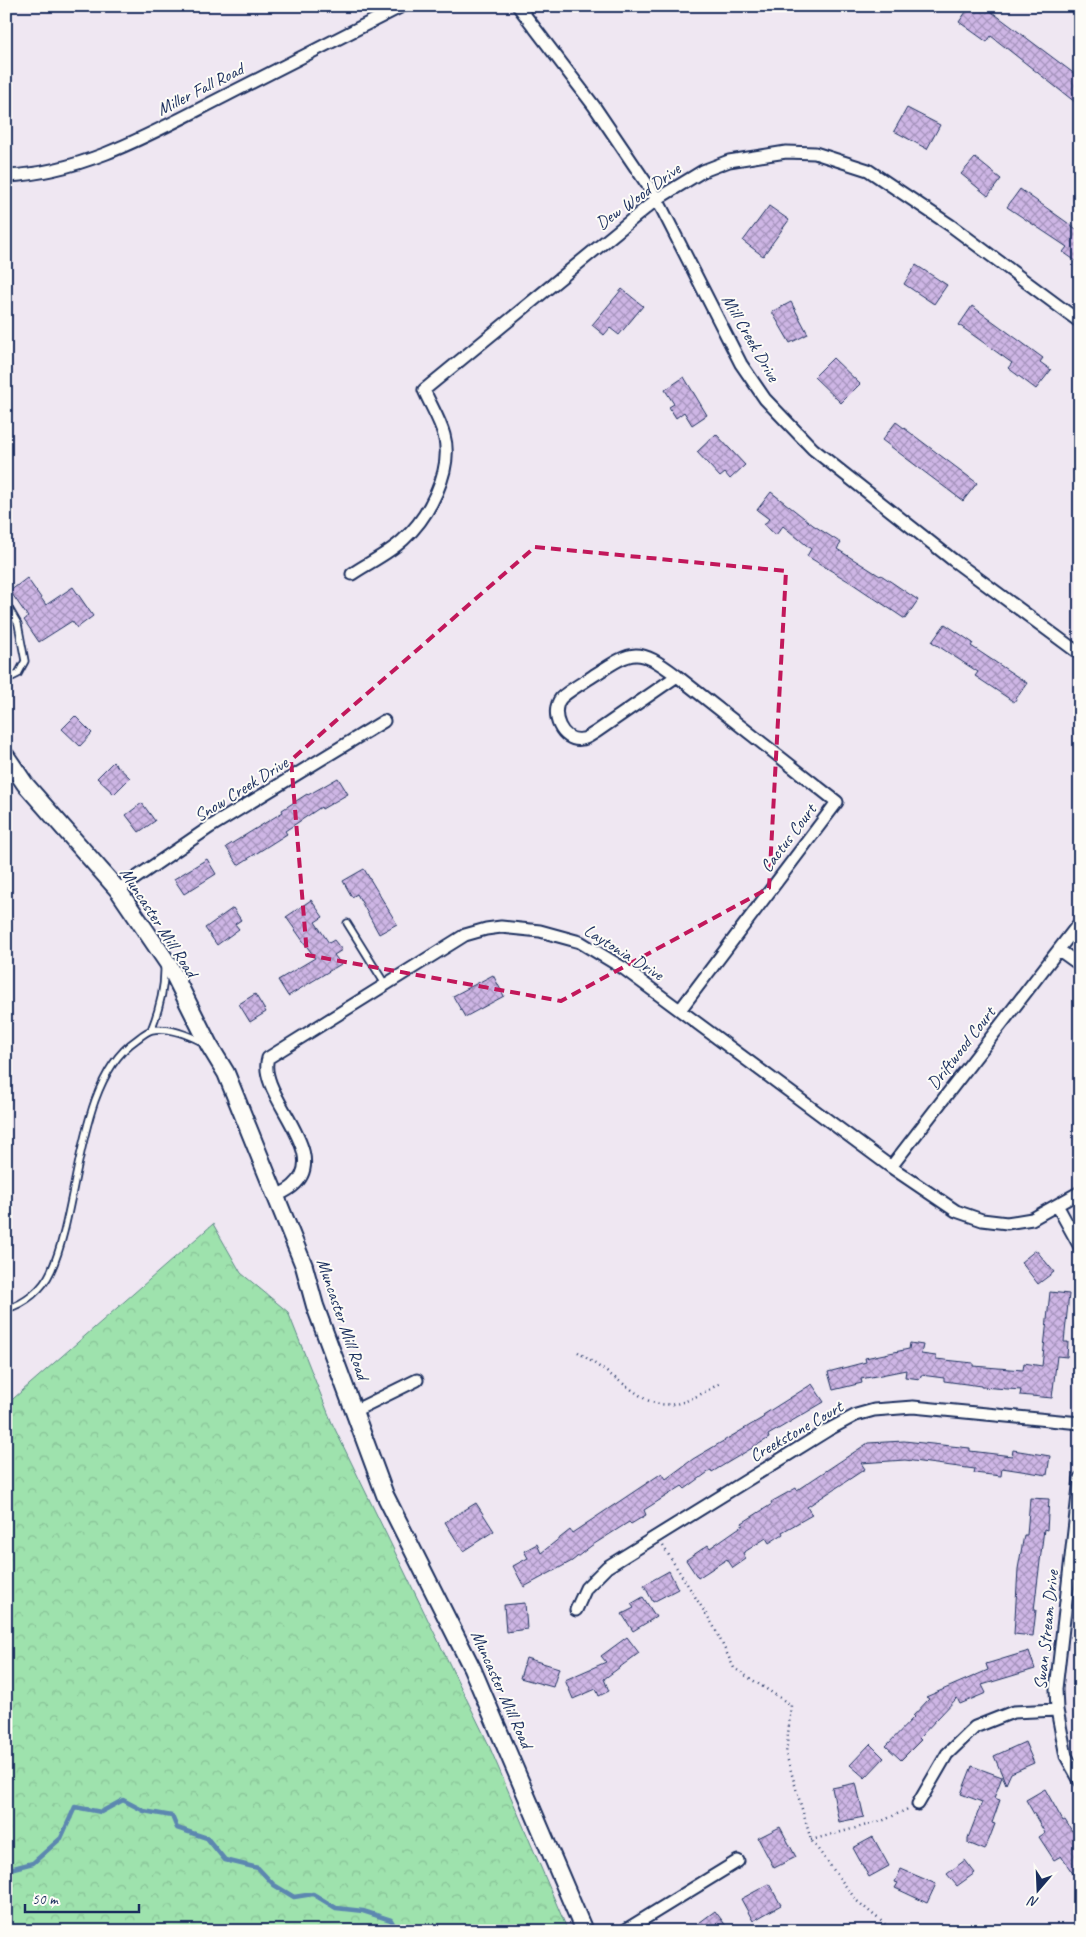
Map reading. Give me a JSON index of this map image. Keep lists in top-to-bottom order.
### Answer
{
  "streets": {
    "main road": ["Muncaster Mill Road"],
    "street": [
      "Miller Fall Road",
      "Dew Wood Drive",
      "Mill Creek Drive",
      "Snow Creek Drive",
      "Cactus Court",
      "Laytonia Drive",
      "Driftwood Court",
      "Creekstone Court",
      "Swan Stream Drive"
    ]
  },
  "crossings": [
    ["Dew Wood Drive", "Mill Creek Drive"],
    ["Snow Creek Drive", "Muncaster Mill Road"],
    ["Cactus Court", "Laytonia Drive"],
    ["Muncaster Mill Road", "Laytonia Drive"],
    ["Laytonia Drive", "Driftwood Court"]
  ],
  "scale_bar": "50 m",
  "north": "bottom"
}
